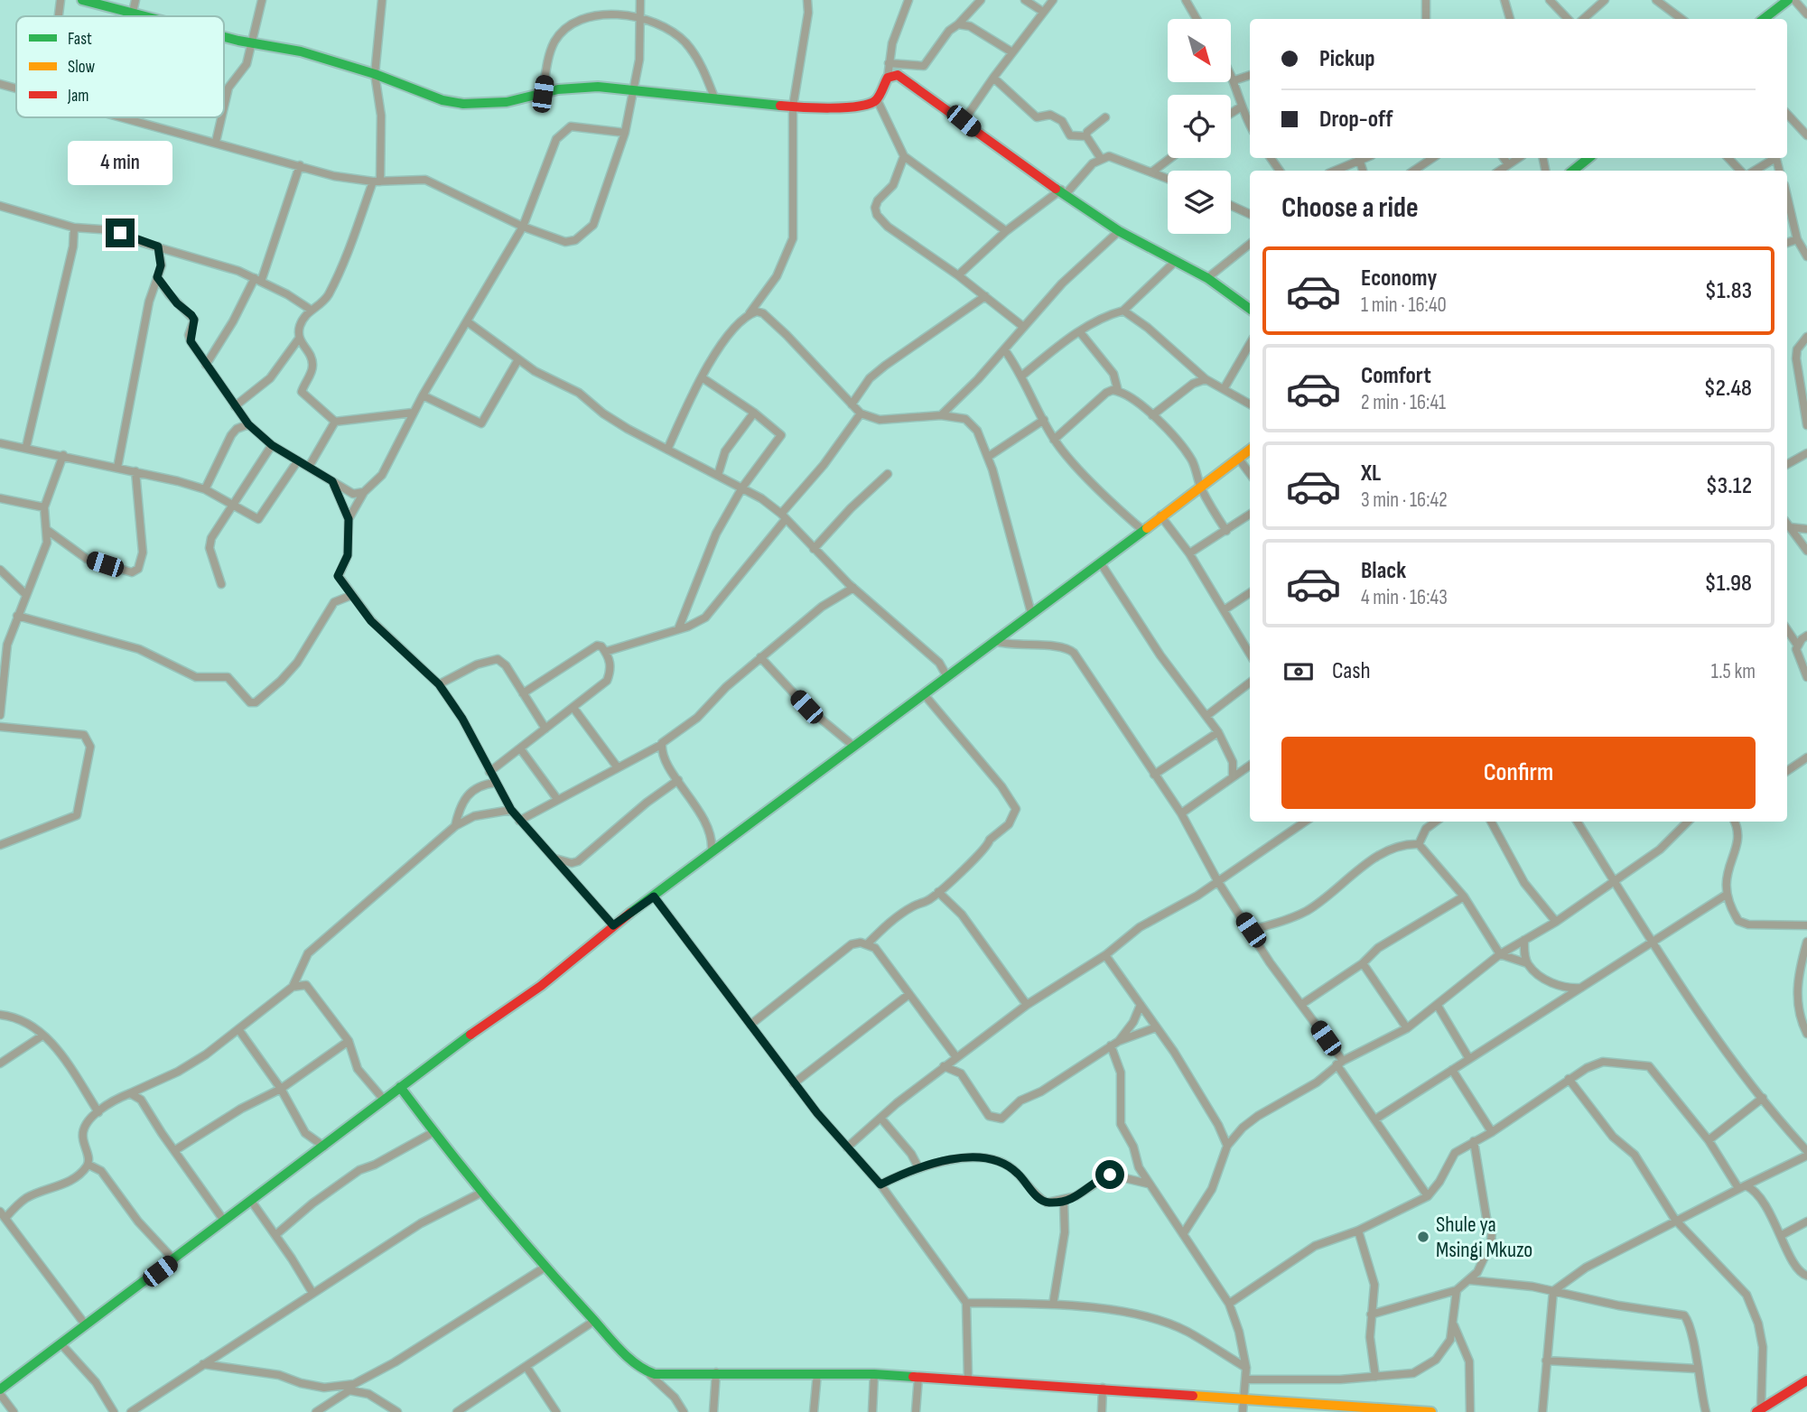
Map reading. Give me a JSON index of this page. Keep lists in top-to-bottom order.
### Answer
{
  "places": ["Shule ya Msingi Mkuzo"],
  "legend": ["Fast", "Slow", "Jam"],
  "north": "bottom right",
  "page": {
    "banner": ["Pickup", "Drop-off"],
    "bubble": "4 min",
    "heading": "Choose a ride",
    "list": [
      {
        "name": "Economy",
        "note": "1 min · 16:40",
        "value": "$1.83"
      },
      {
        "name": "Comfort",
        "note": "2 min · 16:41",
        "value": "$2.48"
      },
      {
        "name": "XL",
        "note": "3 min · 16:42",
        "value": "$3.12"
      },
      {
        "name": "Black",
        "note": "4 min · 16:43",
        "value": "$1.98"
      }
    ],
    "pay": ["Cash", "1.5 km"],
    "buttons": "Confirm"
  }
}
